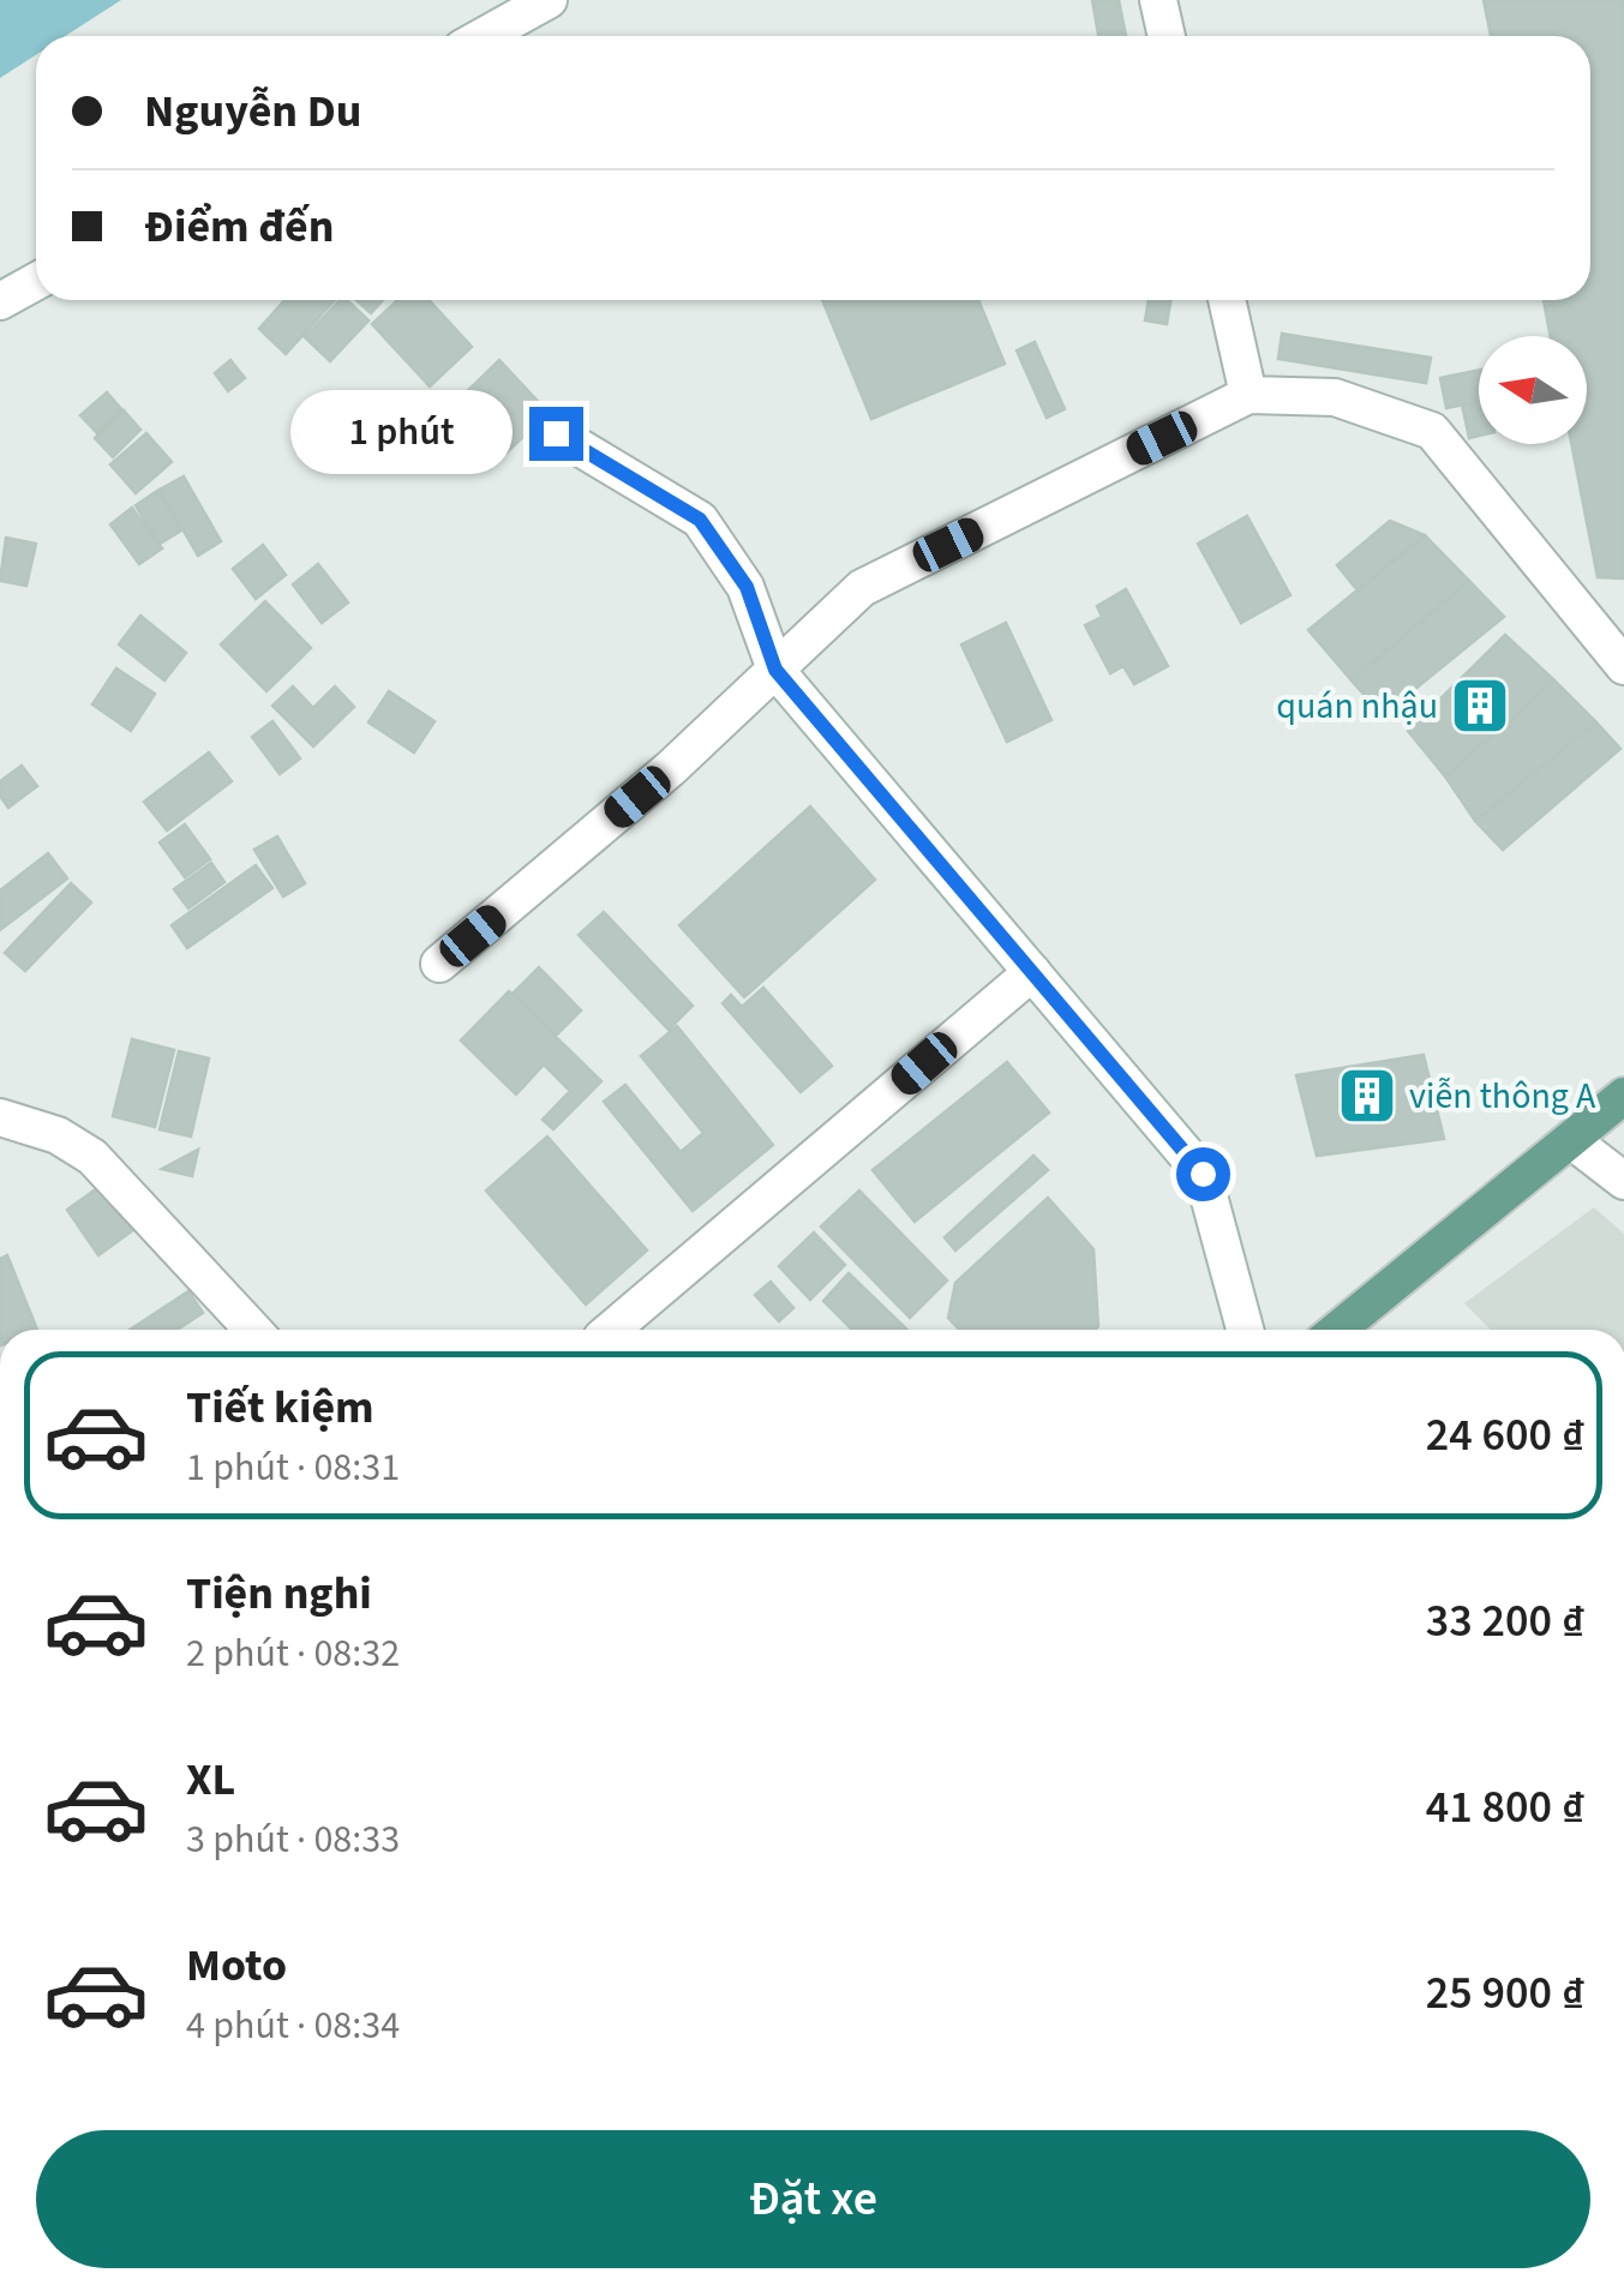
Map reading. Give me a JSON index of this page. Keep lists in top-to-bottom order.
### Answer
{
  "places": {
    "building": ["quán nhậu", "viễn thông A"]
  },
  "north": "left",
  "page": {
    "banner": ["Nguyễn Du", "Điểm đến"],
    "bubble": "1 phút",
    "list": [
      {
        "name": "Tiết kiệm",
        "note": "1 phút · 08:31",
        "value": "24 600 ₫"
      },
      {
        "name": "Tiện nghi",
        "note": "2 phút · 08:32",
        "value": "33 200 ₫"
      },
      {
        "name": "XL",
        "note": "3 phút · 08:33",
        "value": "41 800 ₫"
      },
      {
        "name": "Moto",
        "note": "4 phút · 08:34",
        "value": "25 900 ₫"
      }
    ],
    "buttons": "Đặt xe"
  }
}
